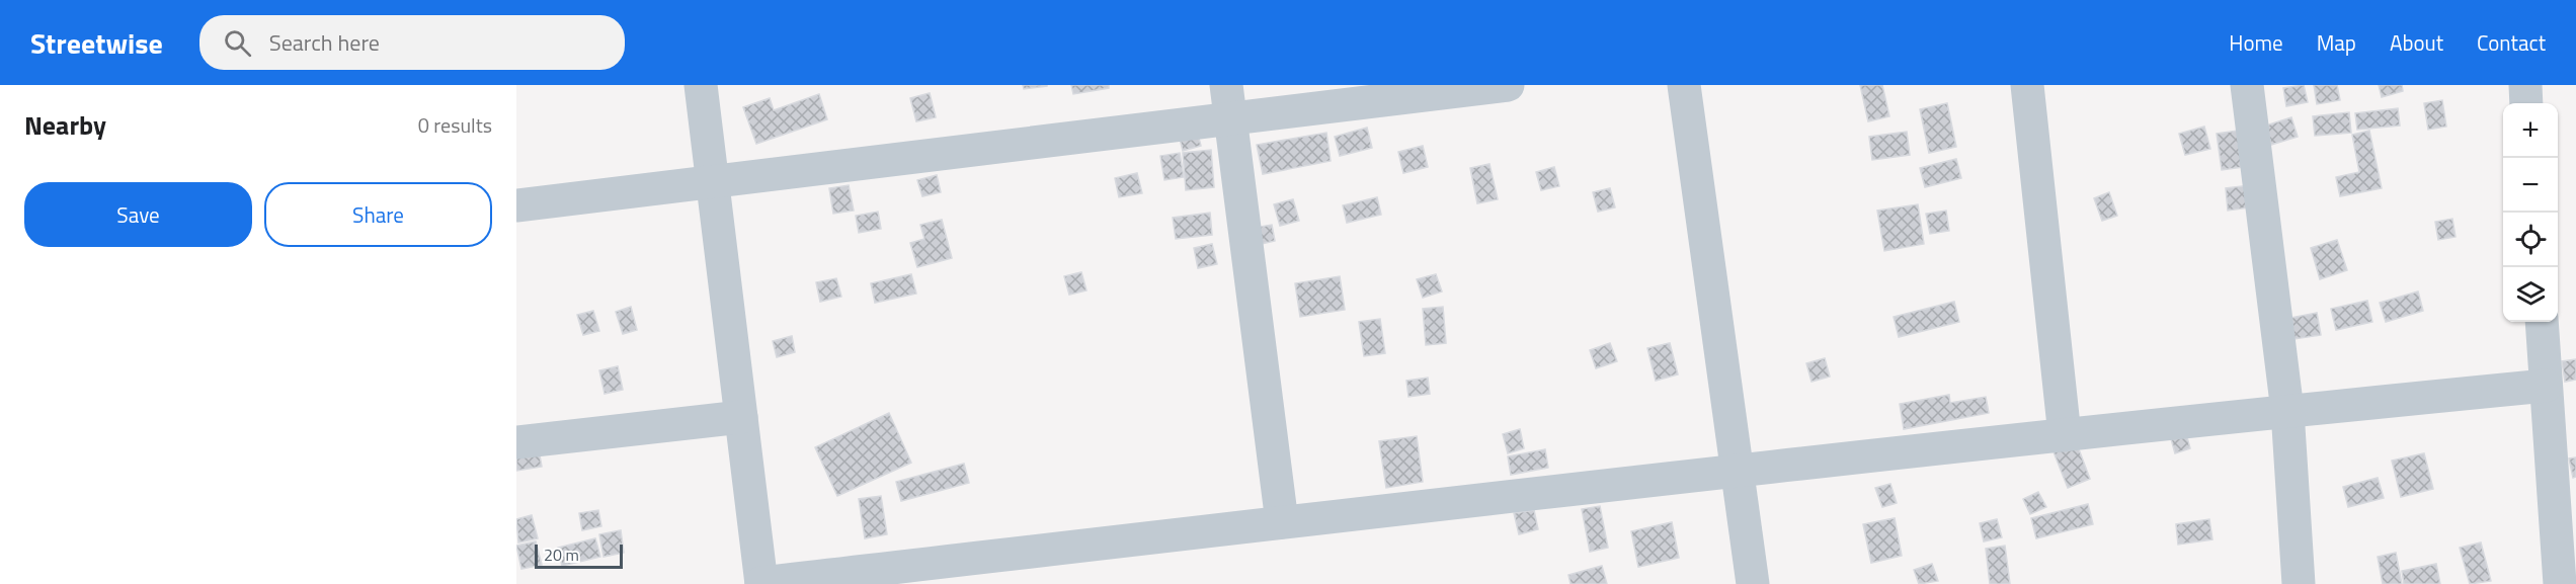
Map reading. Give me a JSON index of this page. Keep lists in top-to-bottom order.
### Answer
{
  "scale_bar": "20 m",
  "page": {
    "header": "Streetwise",
    "search": "Search here",
    "nav": [
      "Home",
      "Map",
      "About",
      "Contact"
    ],
    "heading": ["Nearby", "0 results"],
    "map_buttons": ["+", "−"],
    "buttons": ["Save", "Share"],
    "scale": "20 m"
  }
}
